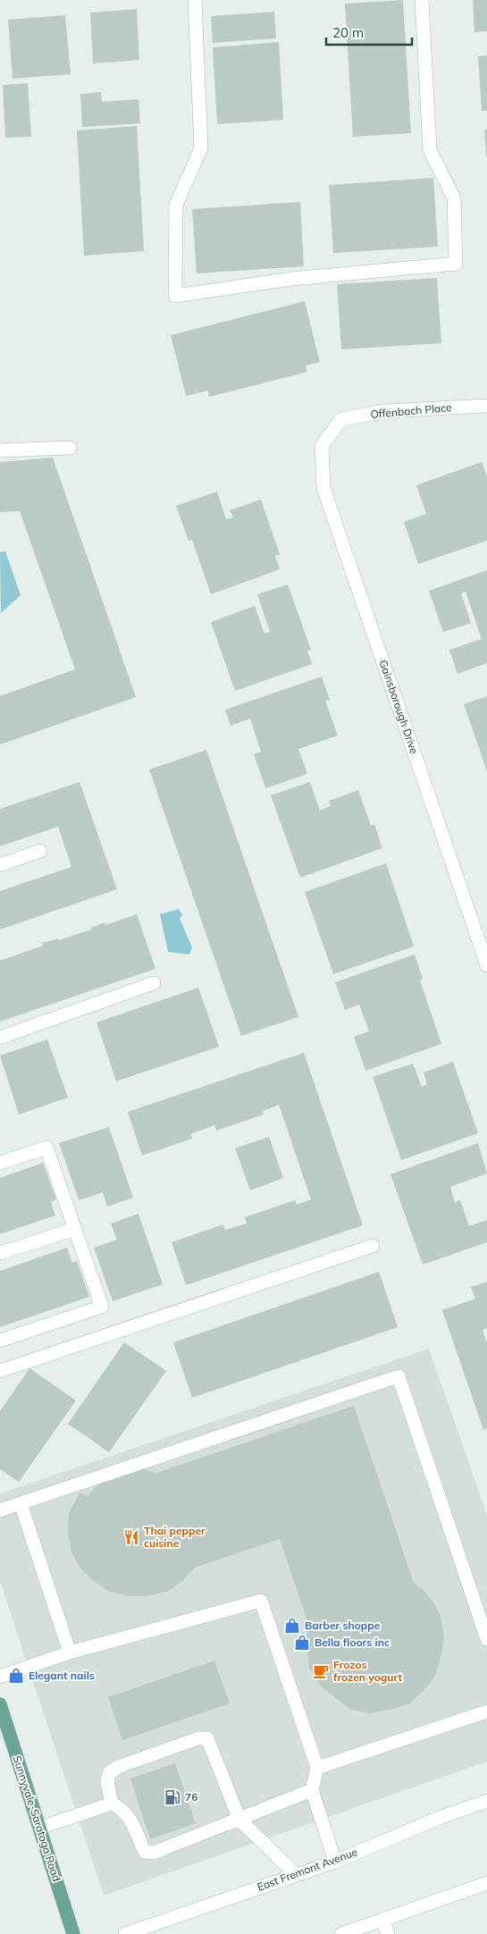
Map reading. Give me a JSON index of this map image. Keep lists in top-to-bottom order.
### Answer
{
  "streets": {
    "main road": ["Sunnyvale-Saratoga Road"],
    "street": ["Offenbach Place", "Gainsborough Drive", "East Fremont Avenue"]
  },
  "crossings": [
    ["Offenbach Place", "Gainsborough Drive"]
  ],
  "places": {
    "restaurant": ["Thai pepper cuisine"],
    "shop": ["Barber shoppe", "Bella floors inc", "Elegant nails"],
    "cafe": ["Frozos frozen yogurt"],
    "fuel station": ["76"]
  },
  "scale_bar": "20 m"
}
